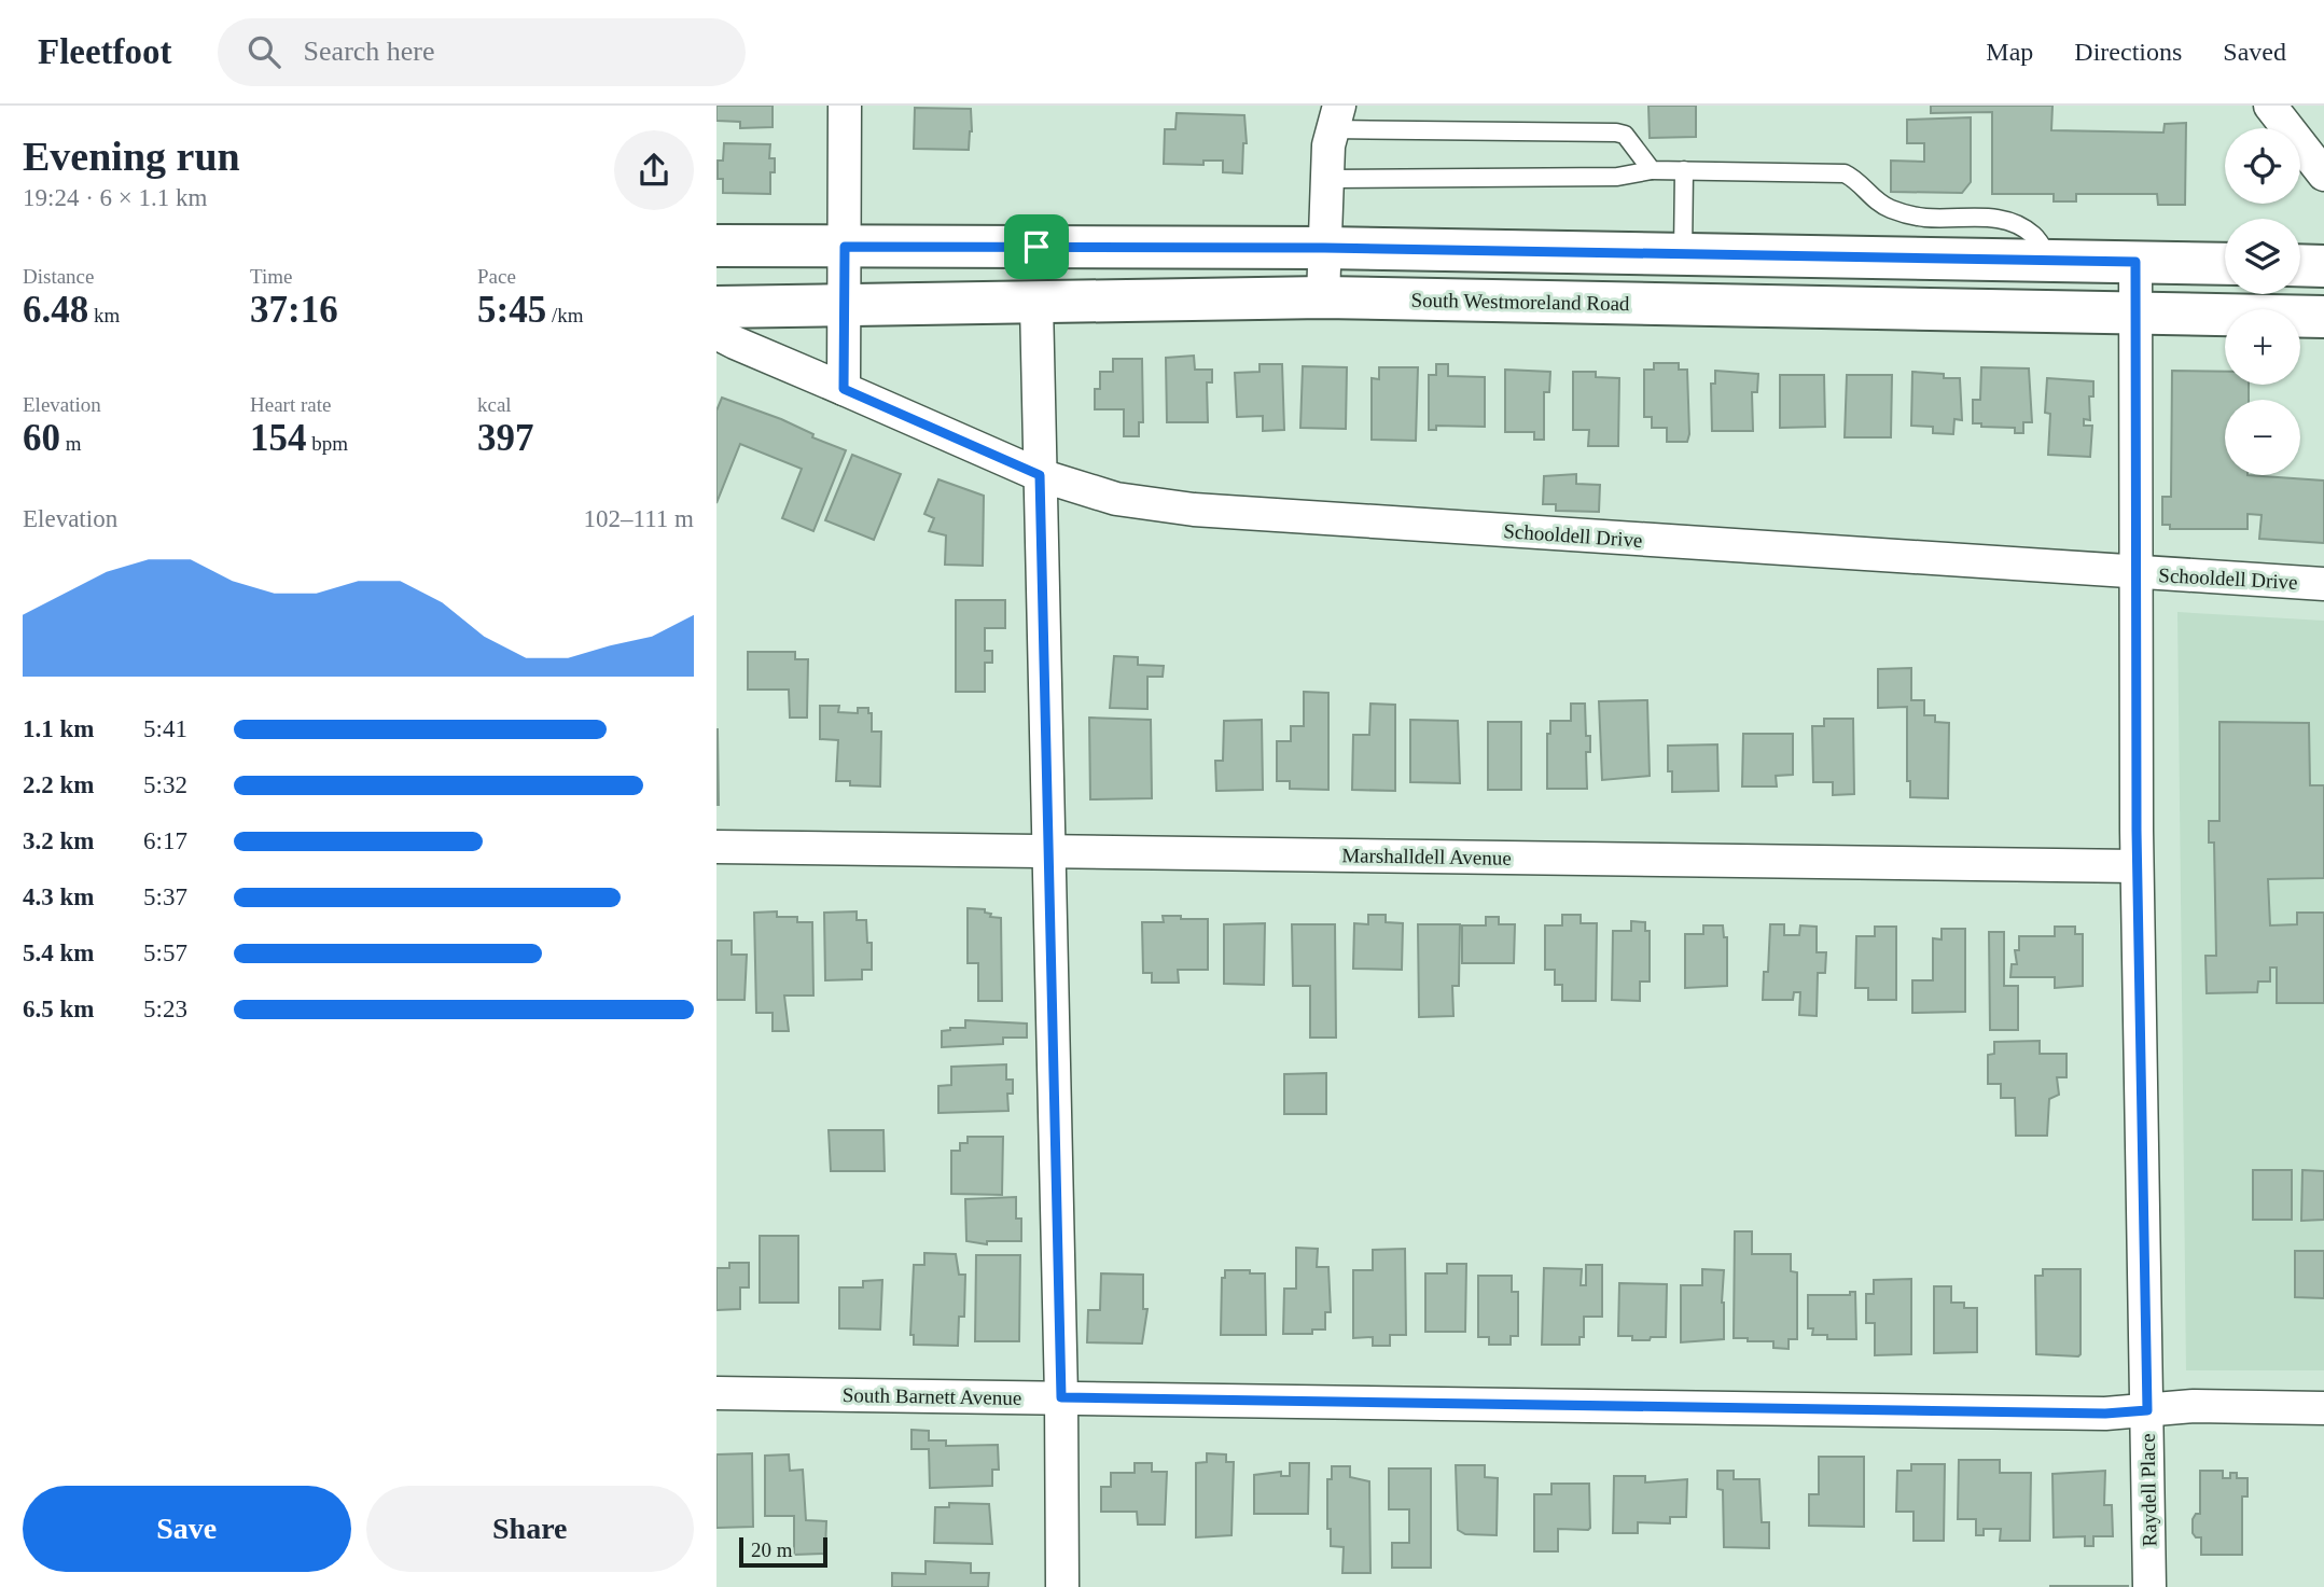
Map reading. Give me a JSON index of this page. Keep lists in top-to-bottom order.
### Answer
{
  "streets": {
    "main road": ["South Westmoreland Road"],
    "street": [
      "Schooldell Drive",
      "Marshalldell Avenue",
      "South Barnett Avenue",
      "Raydell Place"
    ]
  },
  "crossings": [
    ["South Westmoreland Road", "Raydell Place"],
    ["Schooldell Drive", "Raydell Place"],
    ["Marshalldell Avenue", "Raydell Place"],
    ["South Barnett Avenue", "Raydell Place"]
  ],
  "scale_bar": "20 m",
  "page": {
    "header": "Fleetfoot",
    "search": "Search here",
    "nav": ["Map", "Directions", "Saved"],
    "heading": ["Evening run", "19:24 · 6 × 1.1 km"],
    "map_buttons": ["+", "−"],
    "stats": [
      ["Distance", "6.48 km"],
      ["Time", "37:16"],
      ["Pace", "5:45 /km"],
      ["Elevation", "60 m"],
      ["Heart rate", "154 bpm"],
      ["kcal", "397"]
    ],
    "chart": ["Elevation", "102–111 m"],
    "list": [
      {
        "name": "1.1 km",
        "note": "5:41"
      },
      {
        "name": "2.2 km",
        "note": "5:32"
      },
      {
        "name": "3.2 km",
        "note": "6:17"
      },
      {
        "name": "4.3 km",
        "note": "5:37"
      },
      {
        "name": "5.4 km",
        "note": "5:57"
      },
      {
        "name": "6.5 km",
        "note": "5:23"
      }
    ],
    "buttons": ["Save", "Share"],
    "scale": "20 m"
  }
}
